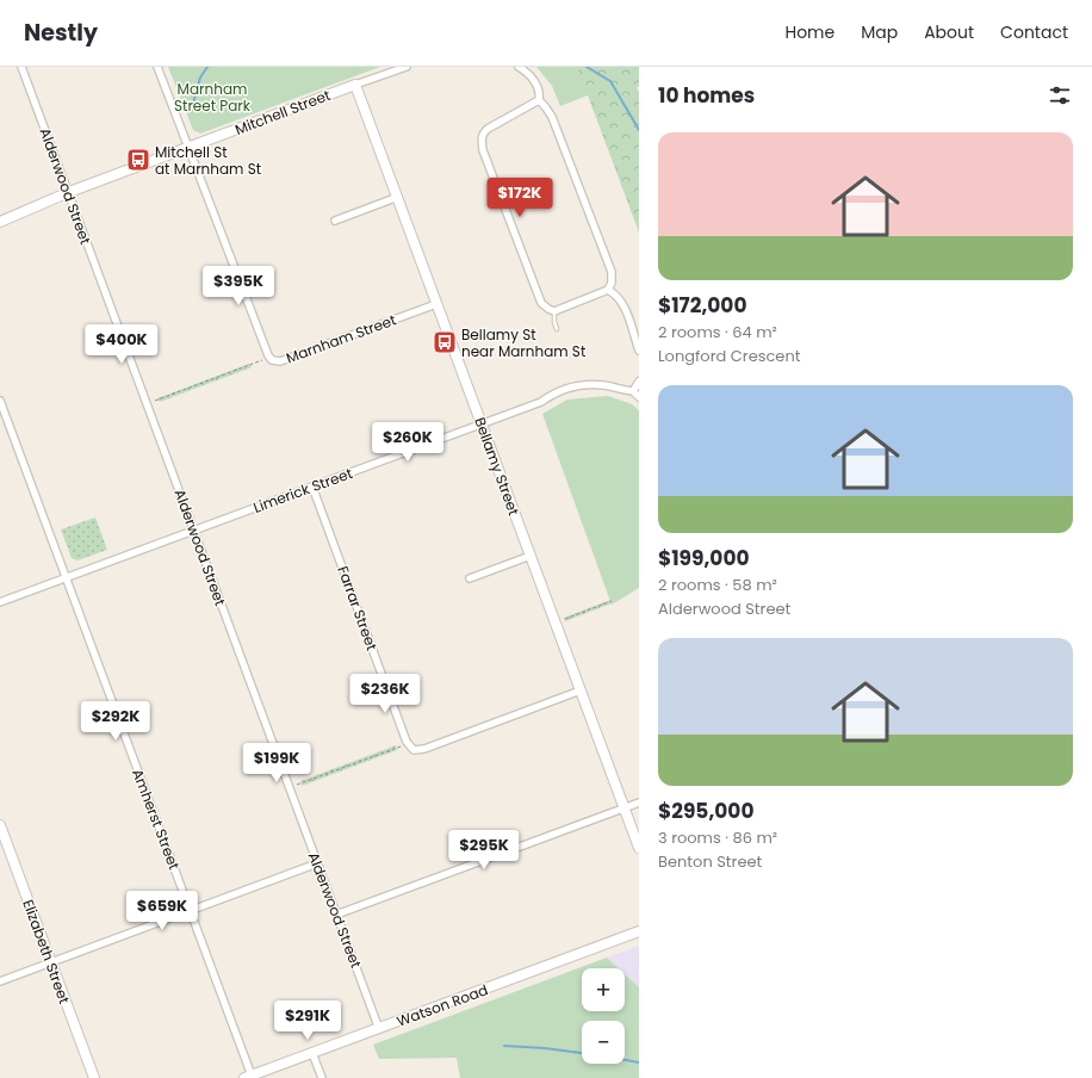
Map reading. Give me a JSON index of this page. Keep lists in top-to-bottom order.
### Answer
{
  "streets": {
    "street": [
      "Mitchell Street",
      "Alderwood Street",
      "Marnham Street",
      "Bellamy Street",
      "Limerick Street",
      "Farrar Street",
      "Amherst Street",
      "Elizabeth Street",
      "Watson Road"
    ]
  },
  "crossings": [
    ["Mitchell Street", "Alderwood Street"],
    ["Mitchell Street", "Marnham Street"],
    ["Mitchell Street", "Bellamy Street"],
    ["Alderwood Street", "Limerick Street"],
    ["Alderwood Street", "Watson Road"],
    ["Marnham Street", "Bellamy Street"],
    ["Bellamy Street", "Limerick Street"],
    ["Limerick Street", "Farrar Street"],
    ["Limerick Street", "Amherst Street"],
    ["Amherst Street", "Watson Road"]
  ],
  "parks": ["Marnham Street Park"],
  "places": {
    "bus stop": ["Mitchell St at Marnham St", "Bellamy St near Marnham St"]
  },
  "page": {
    "header": "Nestly",
    "nav": [
      "Home",
      "Map",
      "About",
      "Contact"
    ],
    "heading": "10 homes",
    "list": [
      {
        "name": "$172,000",
        "note": "2 rooms · 64 m² · Longford Crescent"
      },
      {
        "name": "$199,000",
        "note": "2 rooms · 58 m² · Alderwood Street"
      },
      {
        "name": "$295,000",
        "note": "3 rooms · 86 m² · Benton Street"
      }
    ],
    "price": [
      "$172K",
      "$395K",
      "$400K",
      "$260K",
      "$236K",
      "$292K",
      "$199K",
      "$295K",
      "$659K",
      "$291K"
    ],
    "map_buttons": ["+", "−"]
  }
}
